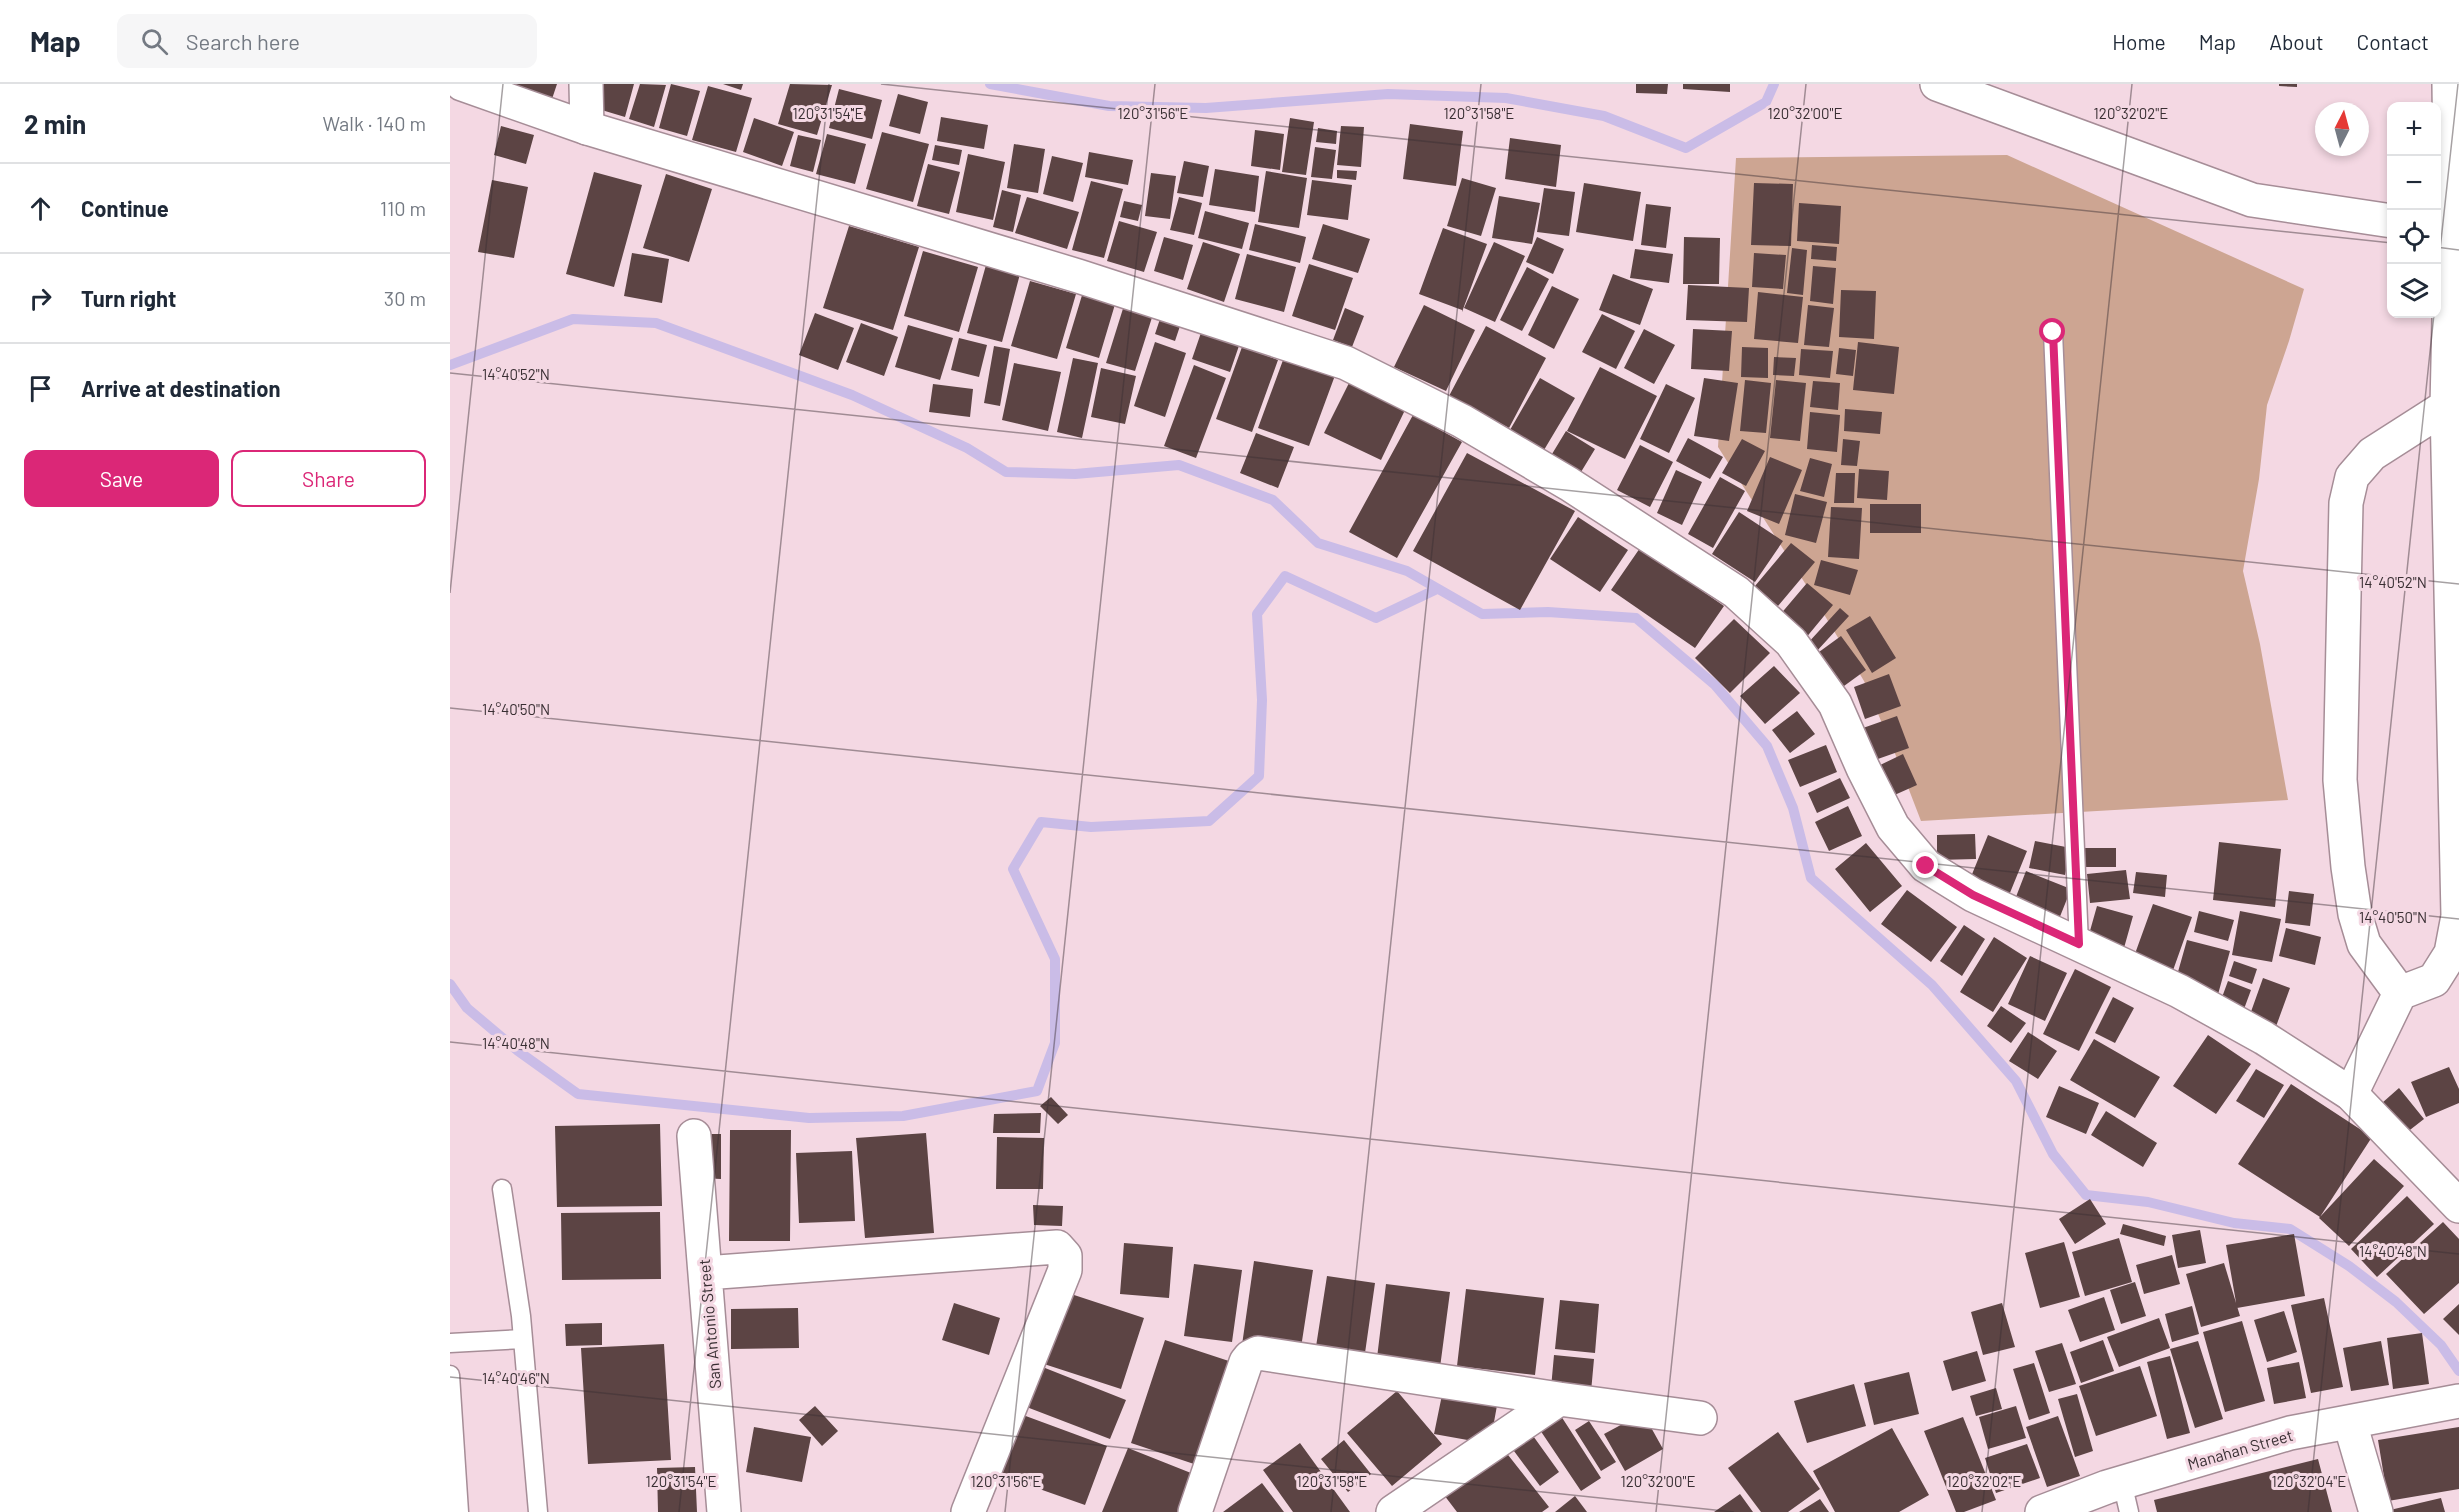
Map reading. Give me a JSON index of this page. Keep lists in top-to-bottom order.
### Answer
{
  "streets": {
    "street": ["San Antonio Street", "Manahan Street"]
  },
  "north": "top",
  "page": {
    "header": "Map",
    "search": "Search here",
    "nav": [
      "Home",
      "Map",
      "About",
      "Contact"
    ],
    "heading": ["2 min", "Walk · 140 m"],
    "map_buttons": ["+", "−"],
    "list": [
      ["Continue", "110 m"],
      ["Turn right", "30 m"],
      "Arrive at destination"
    ],
    "buttons": ["Save", "Share"]
  },
  "coordinates": [
    "120°31'54\"E",
    "120°31'56\"E",
    "120°31'58\"E",
    "120°32'00\"E",
    "120°32'02\"E",
    "14°40'52\"N",
    "14°40'50\"N",
    "14°40'48\"N",
    "14°40'46\"N",
    "120°32'04\"E"
  ]
}
